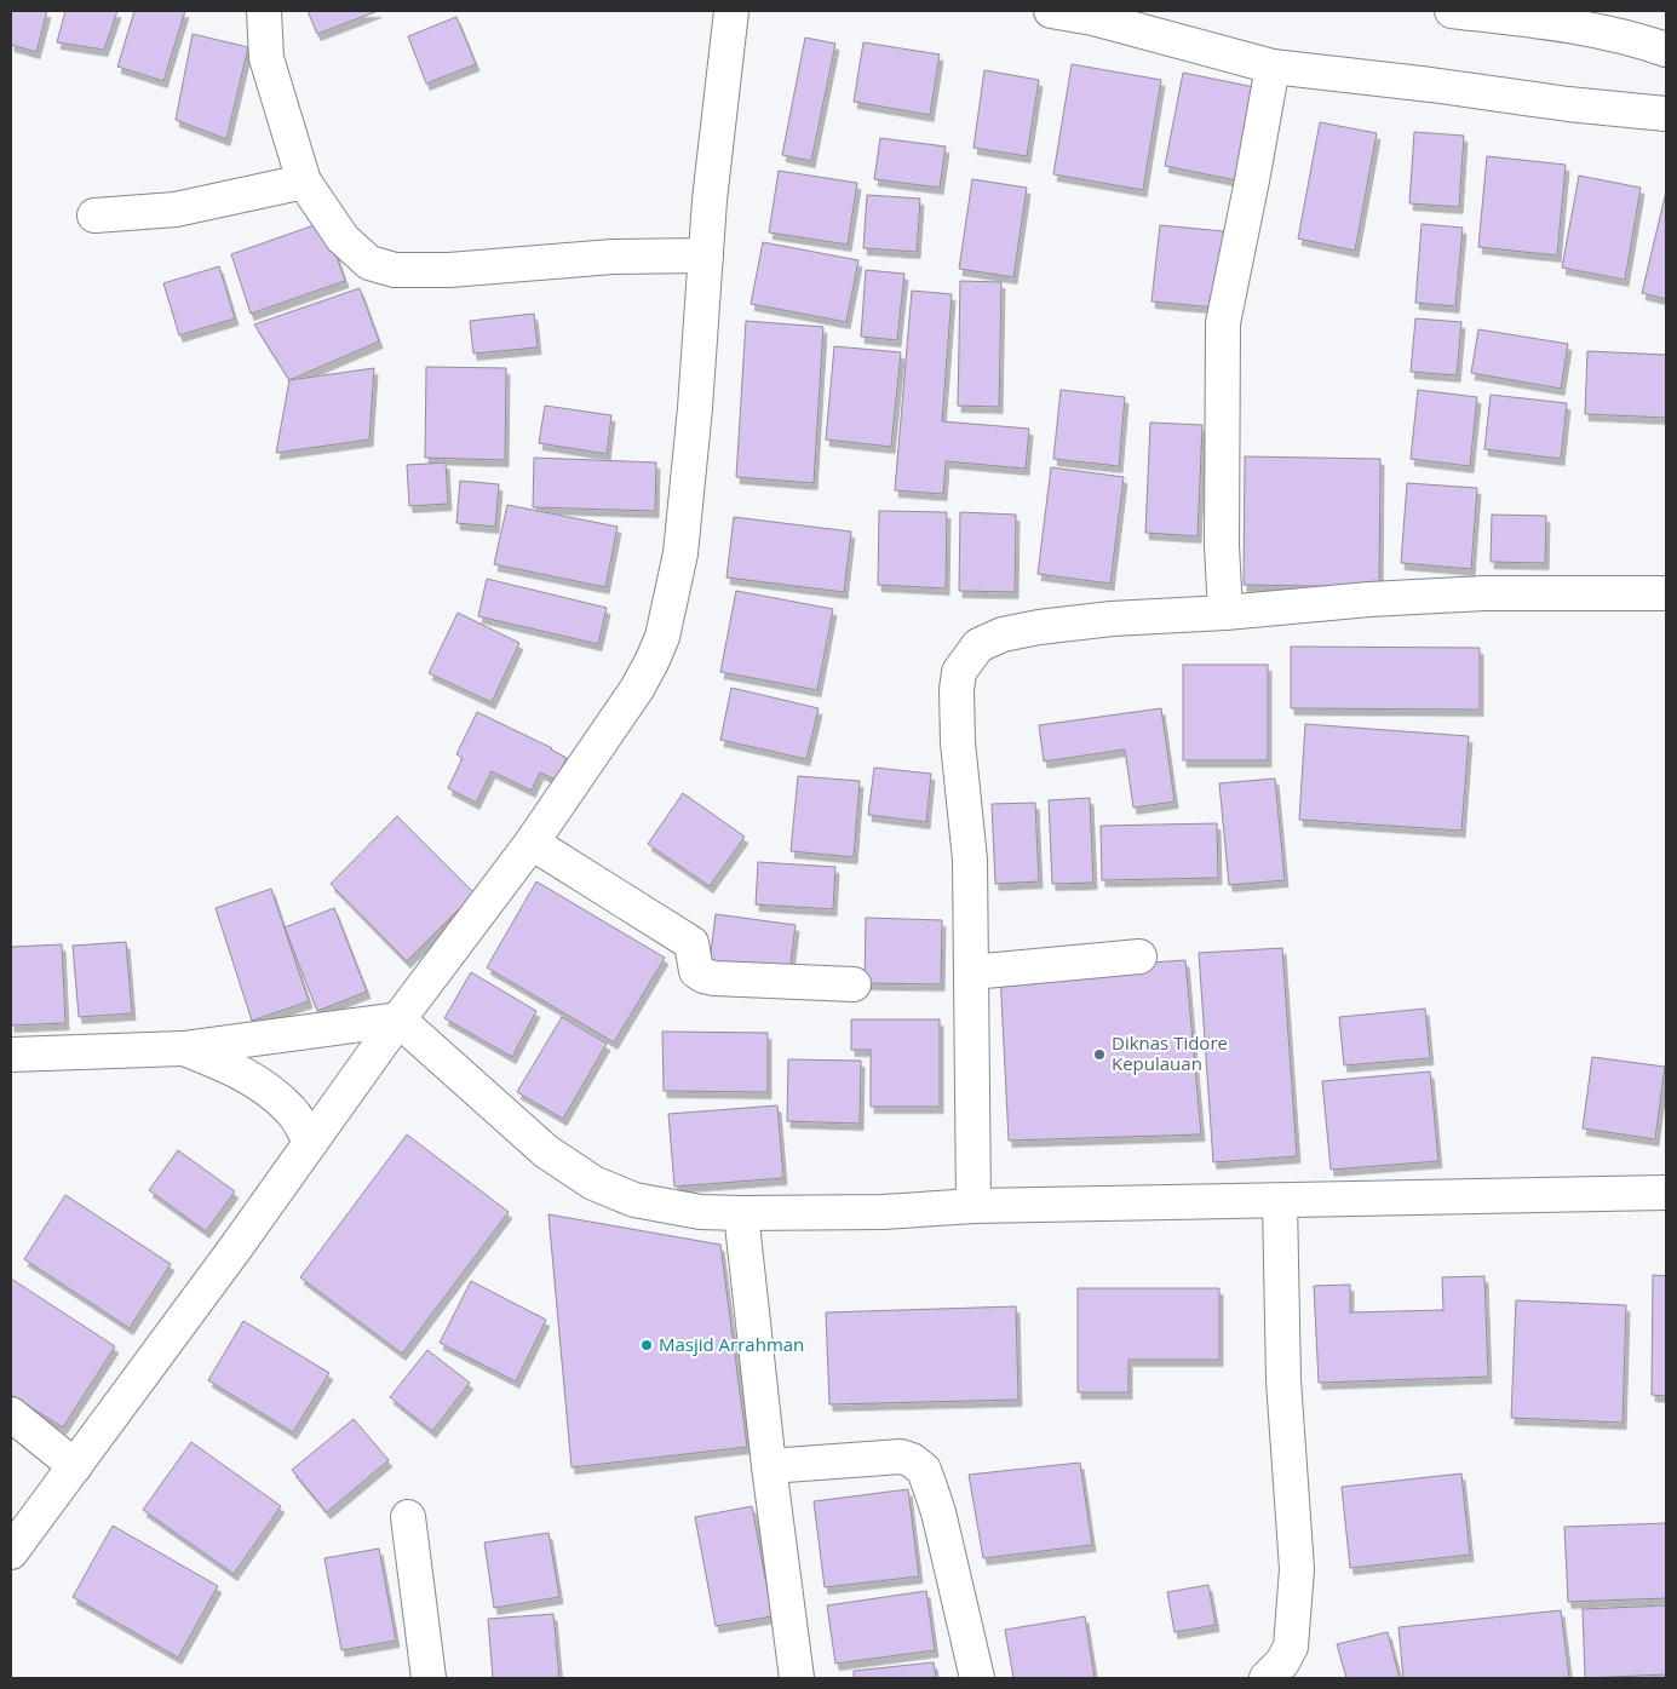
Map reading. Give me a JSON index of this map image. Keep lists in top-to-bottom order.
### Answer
{
  "places": ["Diknas Tidore Kepulauan", "Masjid Arrahman"]
}
